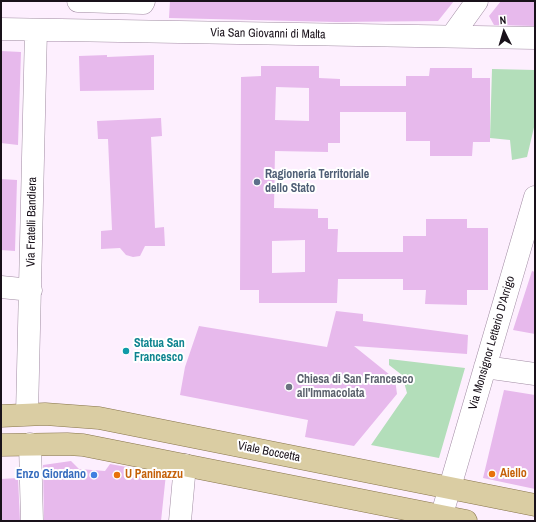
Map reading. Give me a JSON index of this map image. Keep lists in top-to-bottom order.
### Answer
{
  "streets": {
    "main road": ["Viale Boccetta"],
    "street": ["Via San Giovanni di Malta", "Via Fratelli Bandiera", "Via Monsignor Letterio D'Arrigo"]
  },
  "crossings": [
    ["Via San Giovanni di Malta", "Via Fratelli Bandiera"],
    ["Via Fratelli Bandiera", "Viale Boccetta"],
    ["Via Monsignor Letterio D'Arrigo", "Viale Boccetta"]
  ],
  "places": [
    "Ragioneria Territoriale dello Stato",
    "Statua San Francesco",
    "Chiesa di San Francesco all'Immacolata",
    "Aiello",
    "Enzo Giordano",
    "U Paninazzu"
  ],
  "north": "top"
}
